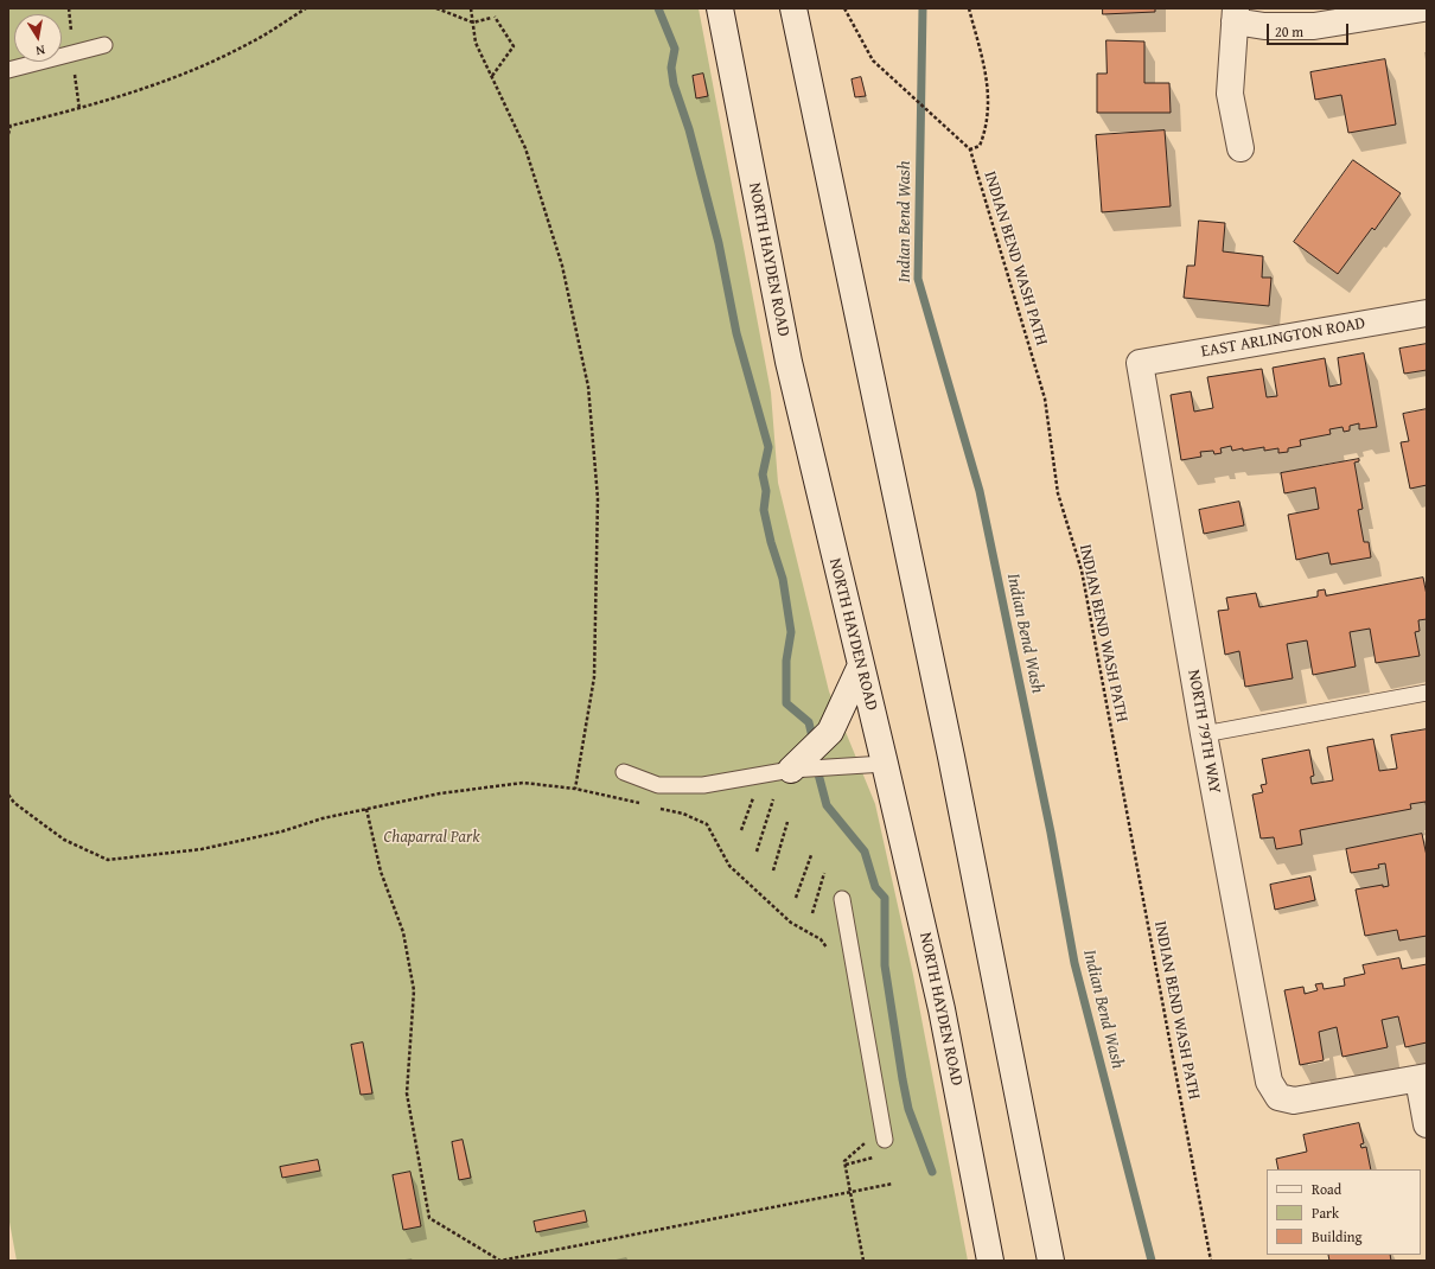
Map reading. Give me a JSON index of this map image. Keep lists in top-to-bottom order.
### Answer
{
  "streets": {
    "main road": ["NORTH HAYDEN ROAD", "EAST ARLINGTON ROAD", "NORTH 79TH WAY"],
    "path": ["INDIAN BEND WASH PATH"]
  },
  "crossings": [
    ["EAST ARLINGTON ROAD", "NORTH 79TH WAY"]
  ],
  "water": ["Indian Bend Wash"],
  "parks": ["Chaparral Park"],
  "legend": ["Road", "Park", "Building"],
  "scale_bar": "20 m",
  "north": "bottom"
}
